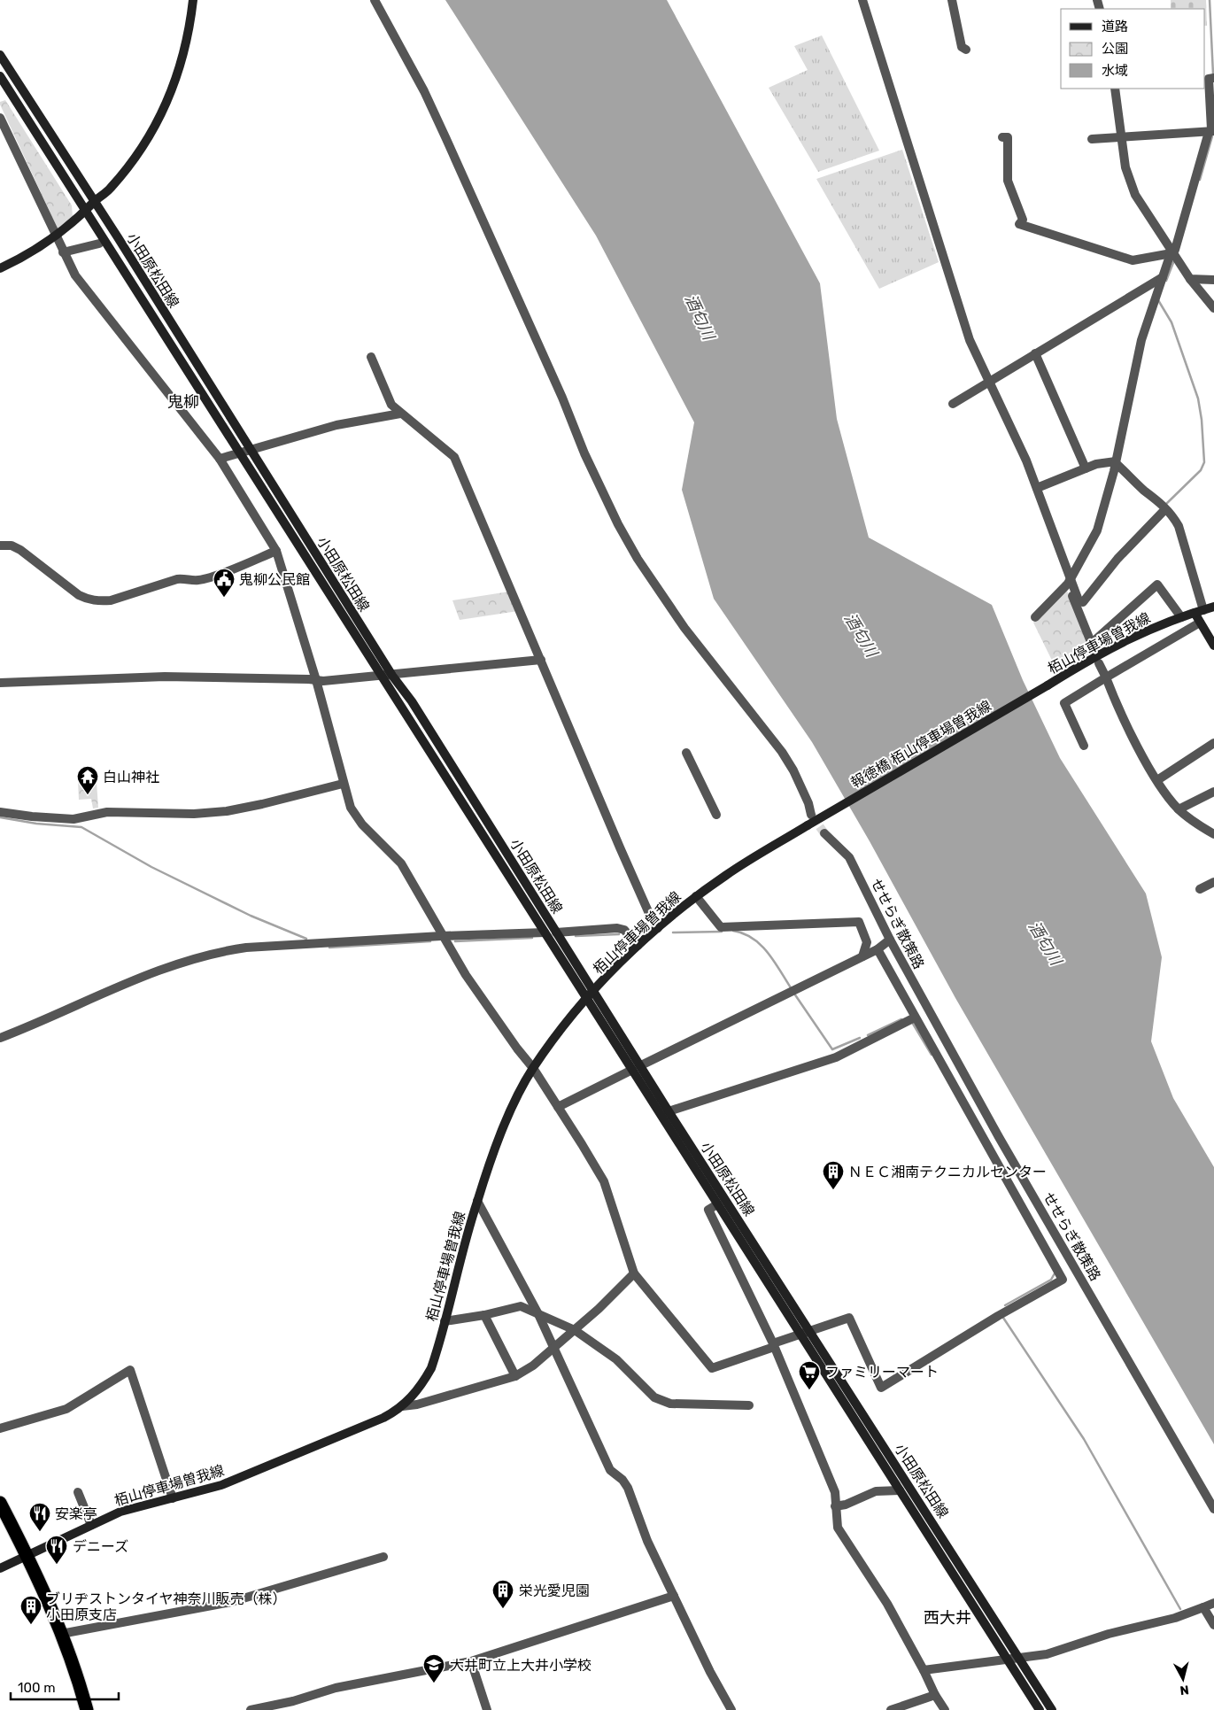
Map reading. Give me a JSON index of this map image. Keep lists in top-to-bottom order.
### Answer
{
  "streets": {
    "main road": ["小田原松田線", "栢山停車場曽我線", "報徳橋 栢山停車場曽我線"],
    "street": ["せせらぎ散策路"]
  },
  "crossings": [
    ["小田原松田線", "栢山停車場曽我線"],
    ["栢山停車場曽我線", "報徳橋 栢山停車場曽我線"]
  ],
  "districts": ["鬼柳", "西大井"],
  "water": ["酒匂川"],
  "places": {
    "public building": ["鬼柳公民館"],
    "temple": ["白山神社"],
    "building": ["ＮＥＣ湘南テクニカルセンター", "栄光愛児園", "ブリヂストンタイヤ神奈川販売（株） 小田原支店"],
    "supermarket": ["ファミリーマート"],
    "restaurant": ["安楽亭", "デニーズ"],
    "school or university": ["大井町立上大井小学校"]
  },
  "legend": ["道路", "公園", "水域"],
  "scale_bar": "100 m",
  "north": "bottom"
}
